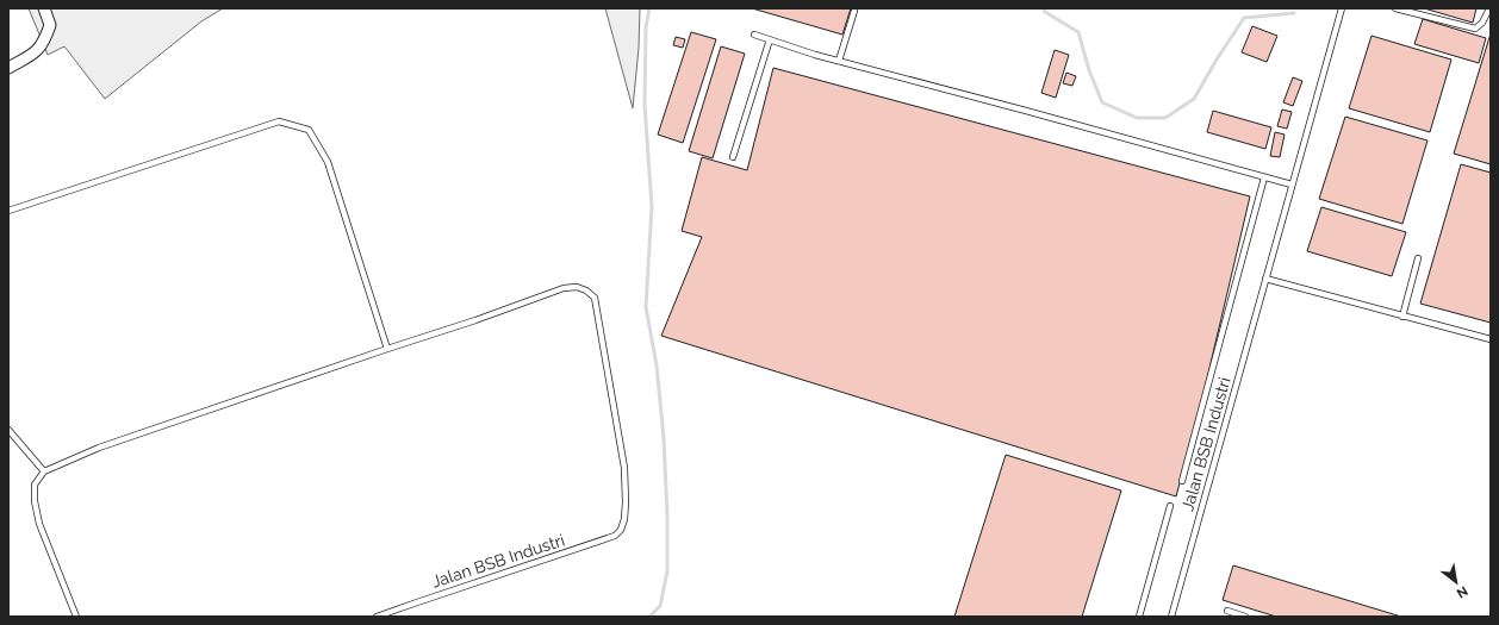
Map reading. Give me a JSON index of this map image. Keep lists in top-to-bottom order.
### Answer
{
  "streets": {
    "lane": ["Jalan BSB Industri"]
  },
  "north": "bottom right"
}
